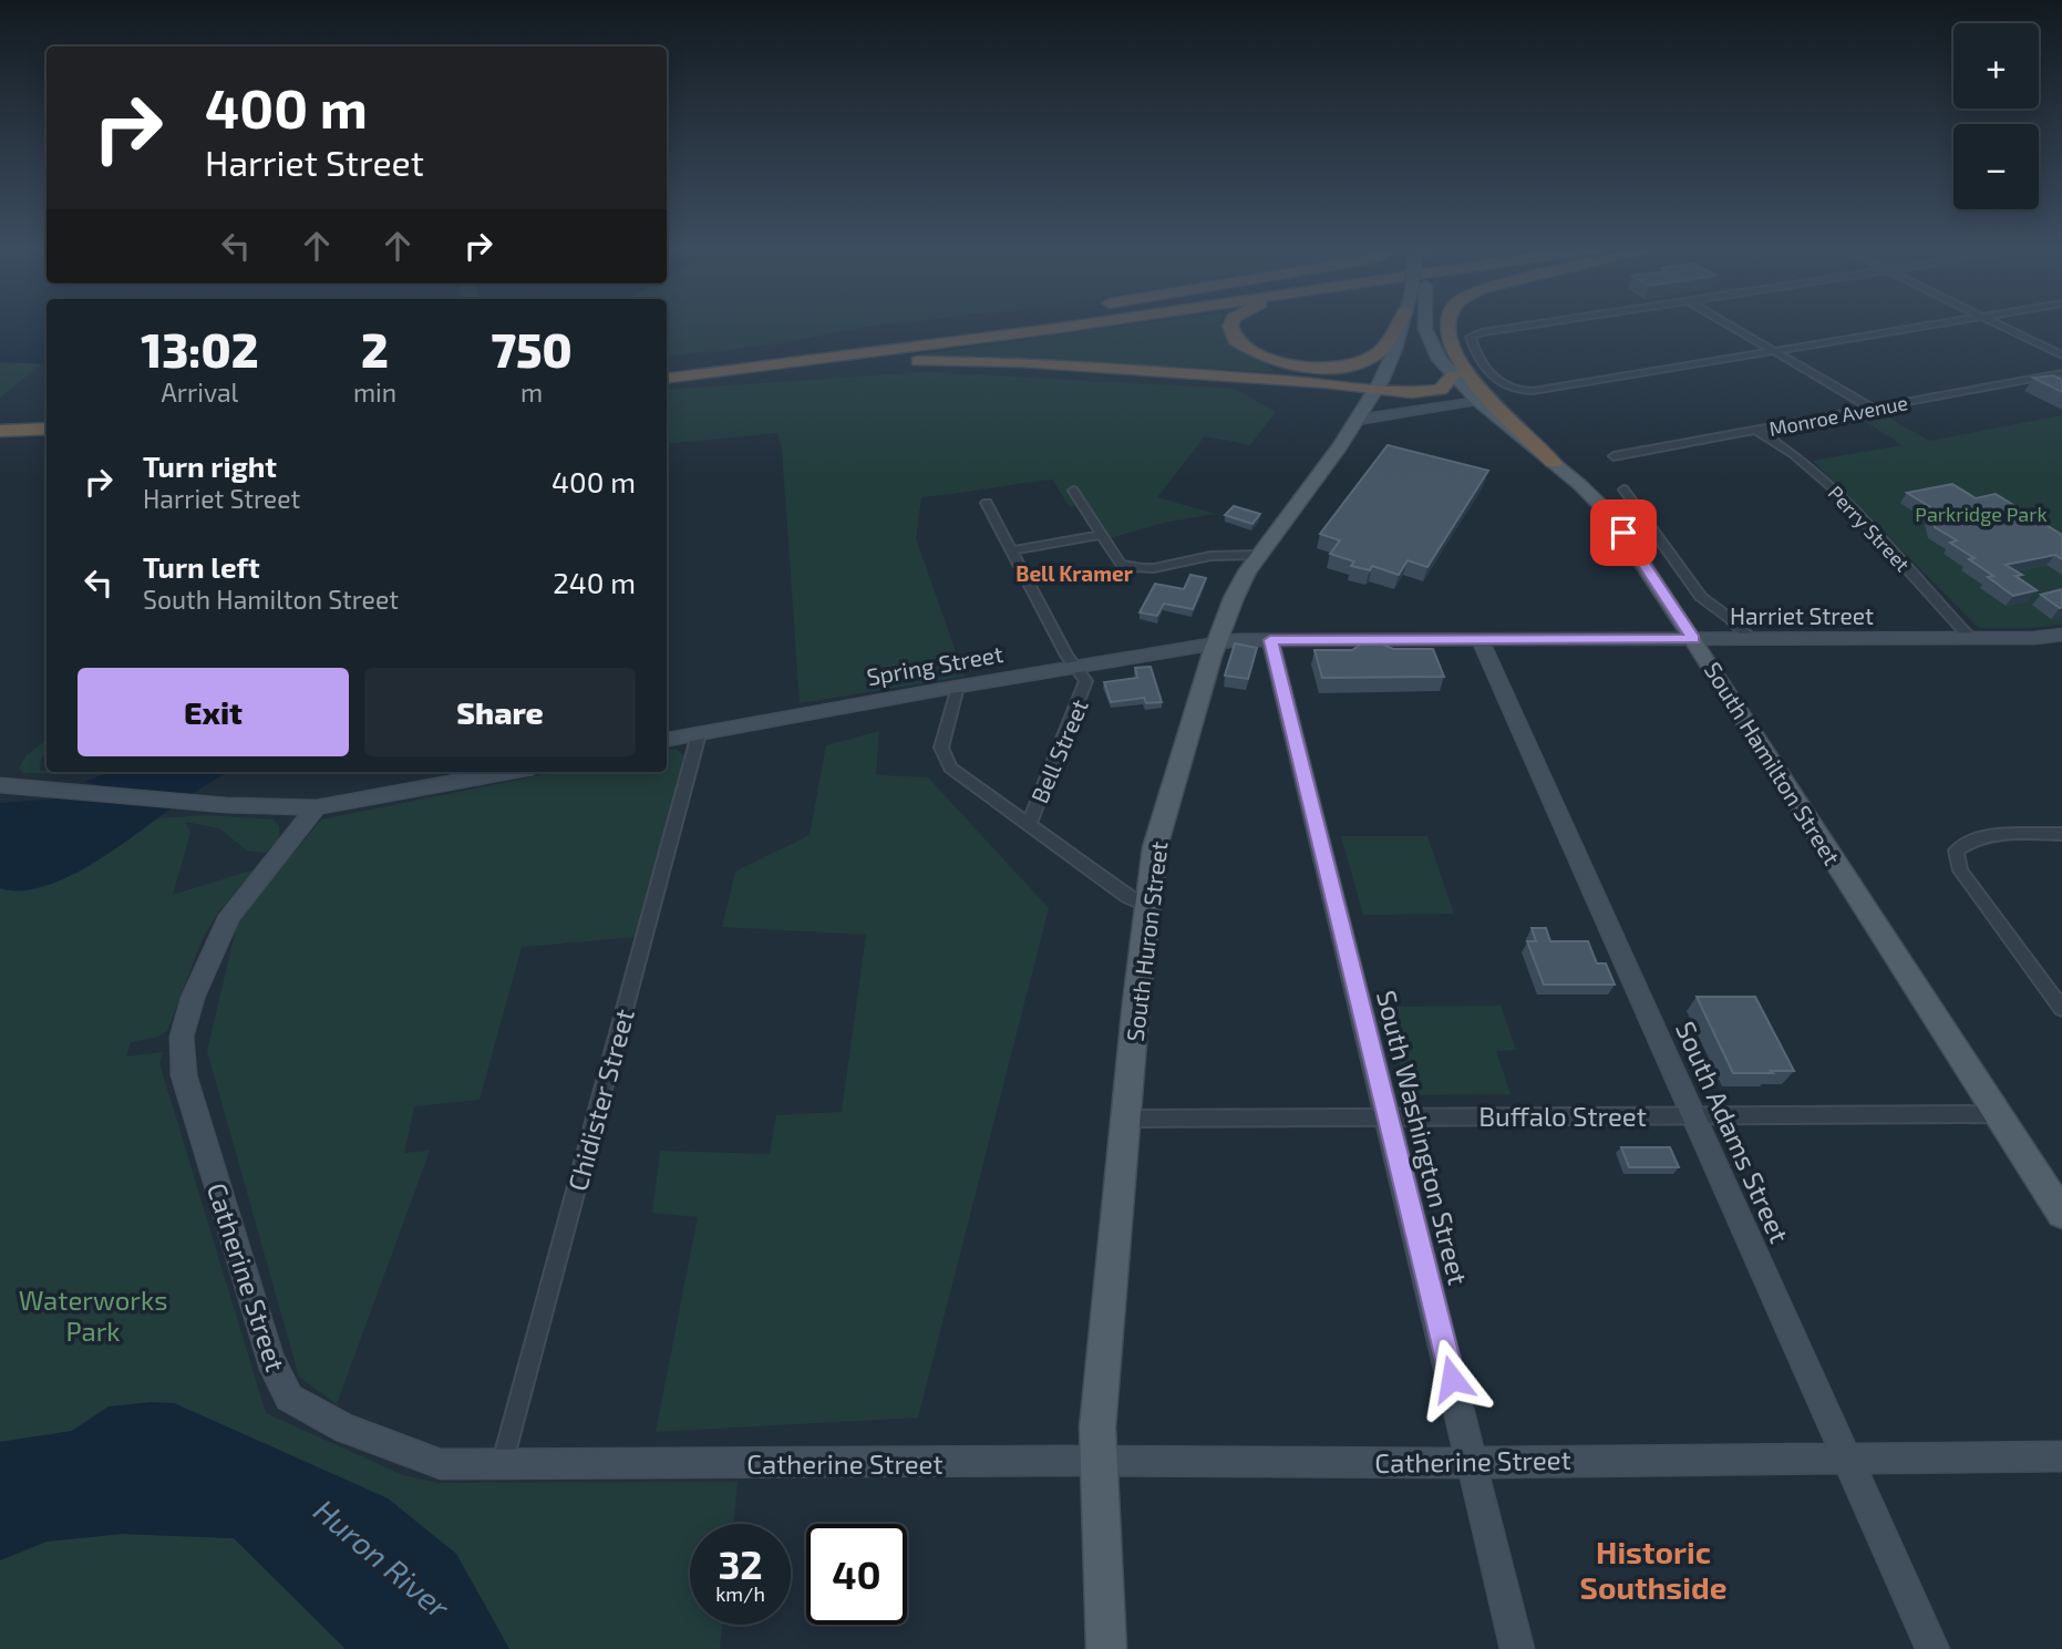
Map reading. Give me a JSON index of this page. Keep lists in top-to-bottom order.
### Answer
{
  "streets": {
    "main road": ["South Hamilton Street", "South Huron Street"],
    "street": [
      "Monroe Avenue",
      "Perry Street",
      "Harriet Street",
      "Spring Street",
      "Bell Street",
      "Chidister Street",
      "Buffalo Street",
      "South Adams Street",
      "South Washington Street",
      "Catherine Street"
    ]
  },
  "crossings": [
    ["Monroe Avenue", "Perry Street"],
    ["Perry Street", "Harriet Street"],
    ["Harriet Street", "Spring Street"],
    ["Harriet Street", "South Hamilton Street"],
    ["Harriet Street", "South Huron Street"],
    ["Harriet Street", "South Adams Street"],
    ["Harriet Street", "South Washington Street"],
    ["Spring Street", "Bell Street"],
    ["Spring Street", "South Huron Street"],
    ["Spring Street", "Chidister Street"],
    ["South Hamilton Street", "Buffalo Street"],
    ["South Huron Street", "Buffalo Street"],
    ["South Huron Street", "Catherine Street"],
    ["Chidister Street", "Catherine Street"],
    ["Buffalo Street", "South Adams Street"],
    ["Buffalo Street", "South Washington Street"],
    ["South Adams Street", "Catherine Street"],
    ["South Washington Street", "Catherine Street"]
  ],
  "districts": ["Bell Kramer", "Historic Southside"],
  "water": ["Huron River"],
  "parks": ["Parkridge Park", "Waterworks Park"],
  "page": {
    "map_buttons": ["+", "−"],
    "turn": ["400 m", "Harriet Street"],
    "eta": [
      "13:02",
      "Arrival",
      "2",
      "min",
      "750",
      "m"
    ],
    "list": [
      {
        "name": "Turn right",
        "note": "Harriet Street",
        "value": "400 m"
      },
      {
        "name": "Turn left",
        "note": "South Hamilton Street",
        "value": "240 m"
      }
    ],
    "buttons": ["Exit", "Share"],
    "speed": "32 km/h",
    "limit": "40"
  }
}
